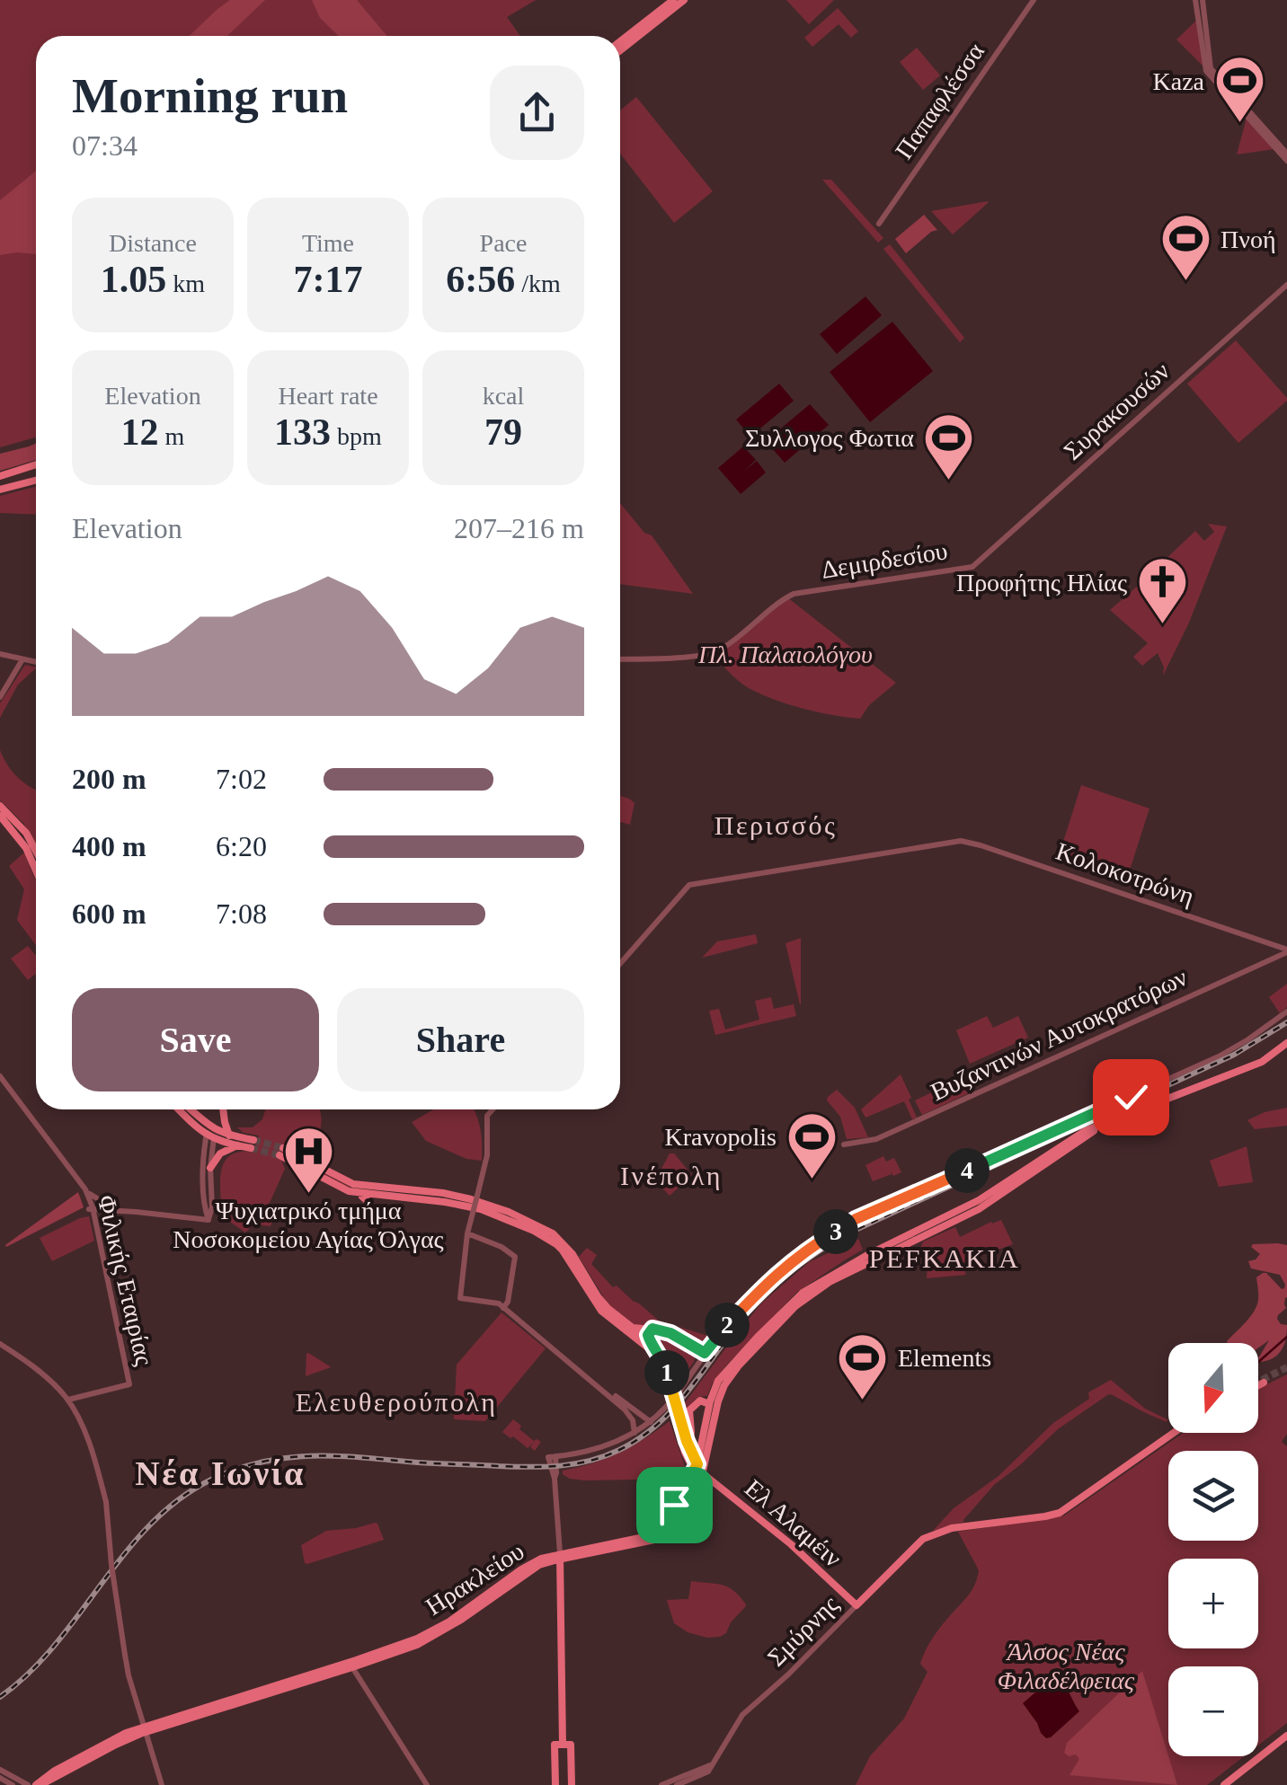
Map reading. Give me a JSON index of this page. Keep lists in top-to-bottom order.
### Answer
{
  "streets": {
    "main road": ["Ελ Αλαμέιν", "Ηρακλείου", "Σμύρνης"],
    "street": [
      "Παπαφλέσσα",
      "Συρακουσών",
      "Δεμιρδεσίου",
      "Κολοκοτρώνη",
      "Βυζαντινών Αυτοκρατόρων",
      "Φιλικής Εταιρίας"
    ]
  },
  "crossings": [
    ["Συρακουσών", "Δεμιρδεσίου"],
    ["Κολοκοτρώνη", "Βυζαντινών Αυτοκρατόρων"],
    ["Ελ Αλαμέιν", "Ηρακλείου"],
    ["Ελ Αλαμέιν", "Σμύρνης"]
  ],
  "districts": [
    "Περισσός",
    "Ινέπολη",
    "PEFKAKIA",
    "Ελευθερούπολη",
    "Νέα Ιωνία"
  ],
  "parks": ["Πλ. Παλαιολόγου", "Άλσος Νέας Φιλαδέλφειας"],
  "places": {
    "sports": [
      "Kaza",
      "Πνοή",
      "Συλλογος Φωτια",
      "Kravopolis",
      "Elements"
    ],
    "church": ["Προφήτης Ηλίας"],
    "hospital": ["Ψυχιατρικό τμήμα Νοσοκομείου Αγίας Όλγας"]
  },
  "north": "bottom",
  "page": {
    "heading": ["Morning run", "07:34"],
    "stats": [
      ["Distance", "1.05 km"],
      ["Time", "7:17"],
      ["Pace", "6:56 /km"],
      ["Elevation", "12 m"],
      ["Heart rate", "133 bpm"],
      ["kcal", "79"]
    ],
    "chart": ["Elevation", "207–216 m"],
    "list": [
      {
        "name": "200 m",
        "note": "7:02"
      },
      {
        "name": "400 m",
        "note": "6:20"
      },
      {
        "name": "600 m",
        "note": "7:08"
      }
    ],
    "buttons": ["Save", "Share"],
    "pins": [
      "4",
      "3",
      "2",
      "1"
    ],
    "map_buttons": ["+", "−"]
  }
}
